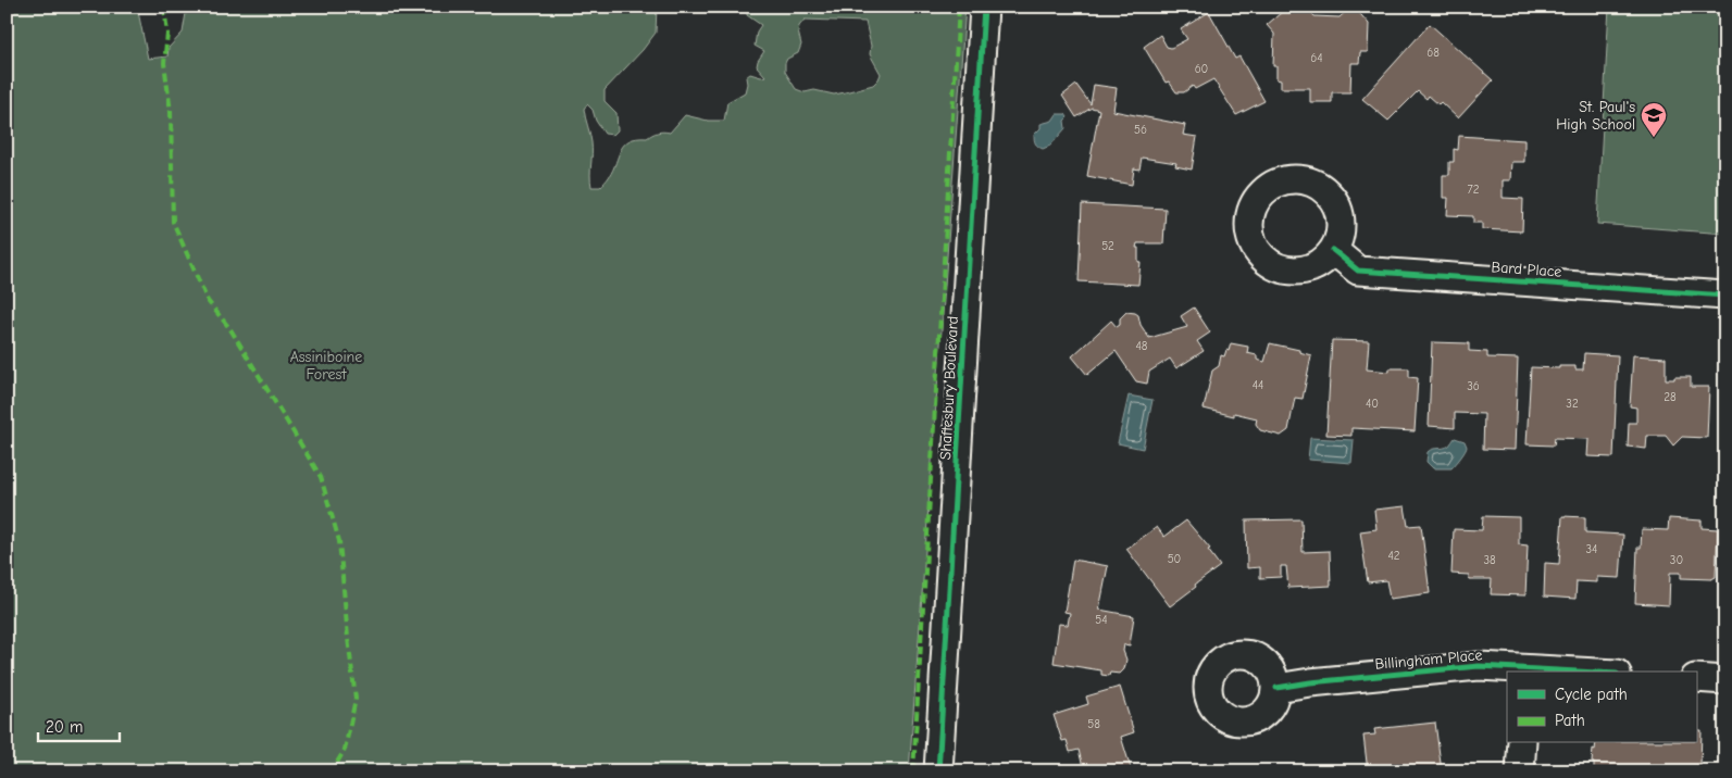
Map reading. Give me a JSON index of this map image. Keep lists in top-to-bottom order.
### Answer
{
  "streets": {
    "street": ["Bard Place", "Shaftesbury Boulevard", "Billingham Place"]
  },
  "parks": ["Assiniboine Forest"],
  "places": {
    "school or university": ["St. Paul's High School"]
  },
  "house_numbers": [
    "68",
    "64",
    "60",
    "56",
    "72",
    "52",
    "48",
    "44",
    "36",
    "28",
    "40",
    "32",
    "34",
    "42",
    "50",
    "38",
    "30",
    "54",
    "58"
  ],
  "legend": ["Cycle path", "Path"],
  "scale_bar": "20 m"
}
